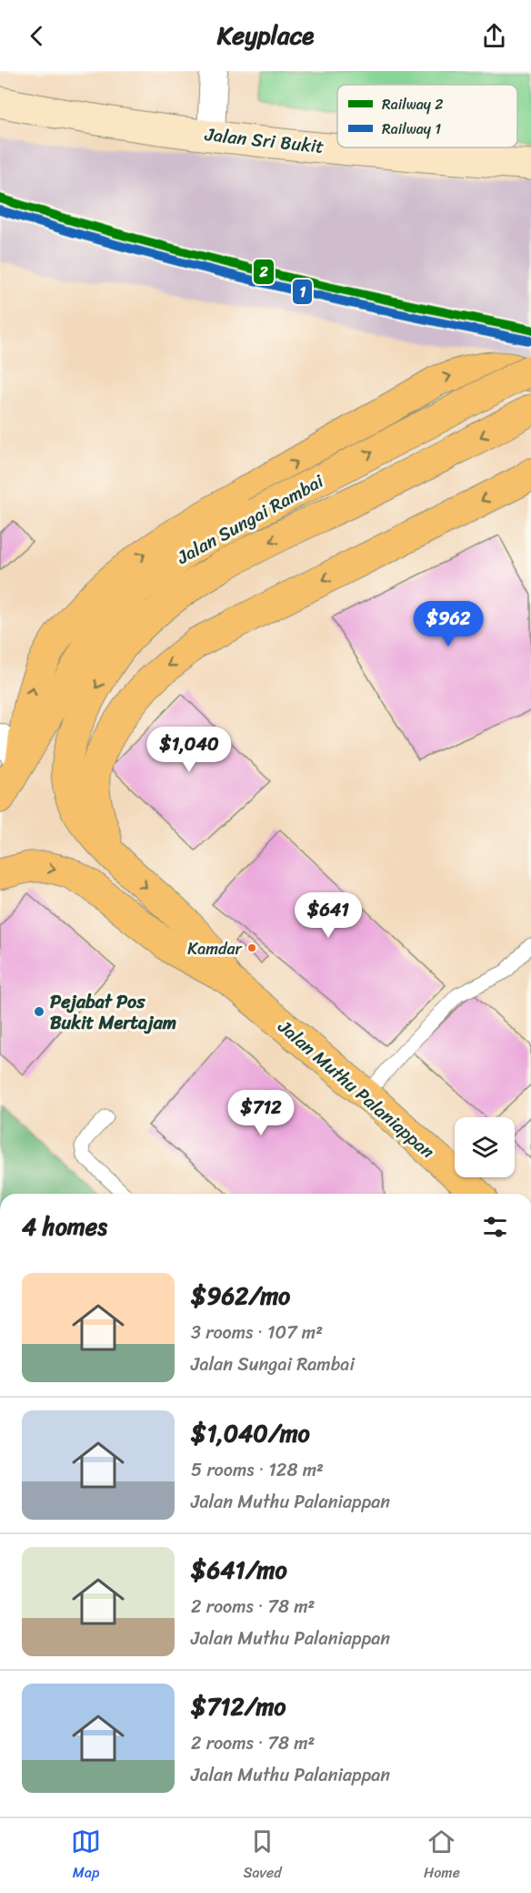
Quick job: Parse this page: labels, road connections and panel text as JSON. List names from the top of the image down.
{
  "streets": {
    "main road": ["Jalan Sungai Rambai", "Jalan Muthu Palaniappan"],
    "street": ["Jalan Sri Bukit"]
  },
  "crossings": [
    ["Jalan Sungai Rambai", "Jalan Muthu Palaniappan"]
  ],
  "one_way": ["Jalan Muthu Palaniappan"],
  "places": ["Kamdar", "Pejabat Pos Bukit Mertajam"],
  "lines": ["rail line 2", "rail line 1"],
  "legend": ["Railway 2", "Railway 1"],
  "page": {
    "header": "Keyplace",
    "price": [
      "$962",
      "$1,040",
      "$641",
      "$712"
    ],
    "heading": "4 homes",
    "list": [
      {
        "name": "$962/mo",
        "note": "3 rooms · 107 m² · Jalan Sungai Rambai"
      },
      {
        "name": "$1,040/mo",
        "note": "5 rooms · 128 m² · Jalan Muthu Palaniappan"
      },
      {
        "name": "$641/mo",
        "note": "2 rooms · 78 m² · Jalan Muthu Palaniappan"
      },
      {
        "name": "$712/mo",
        "note": "2 rooms · 78 m² · Jalan Muthu Palaniappan"
      }
    ],
    "tabs": ["Map", "Saved", "Home"]
  }
}
